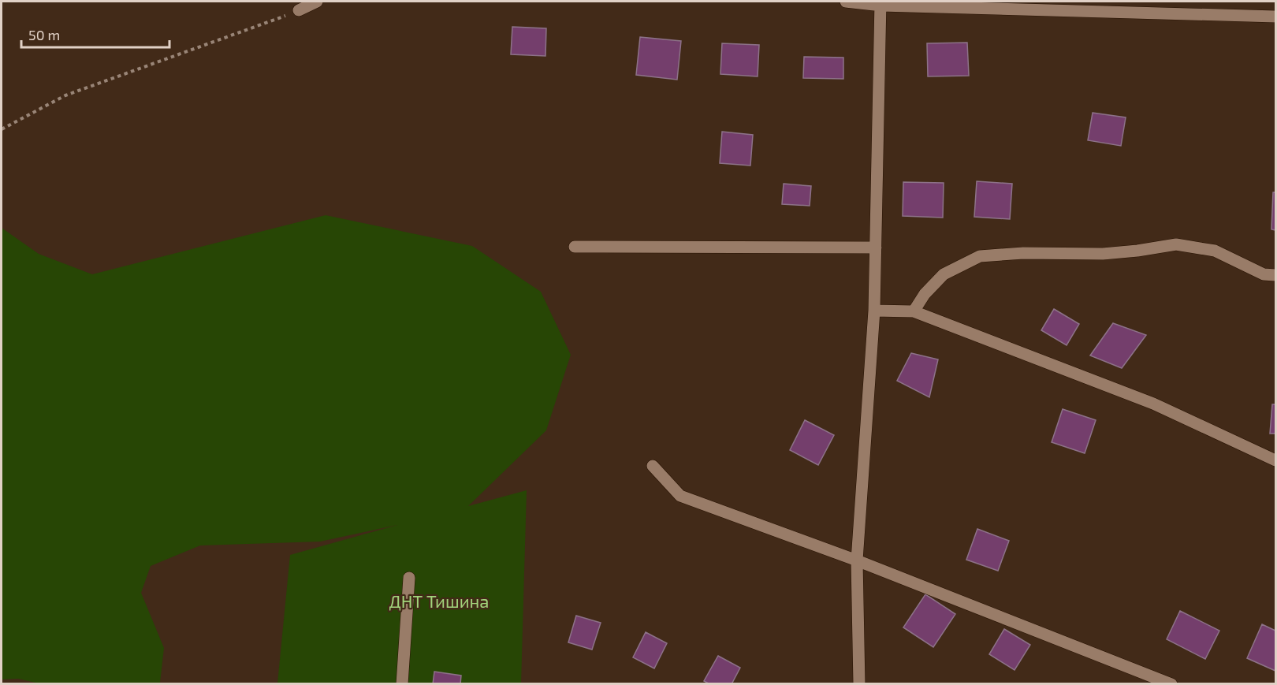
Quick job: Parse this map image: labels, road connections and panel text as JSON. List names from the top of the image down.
{
  "parks": ["ДНТ Тишина"],
  "scale_bar": "50 m"
}
